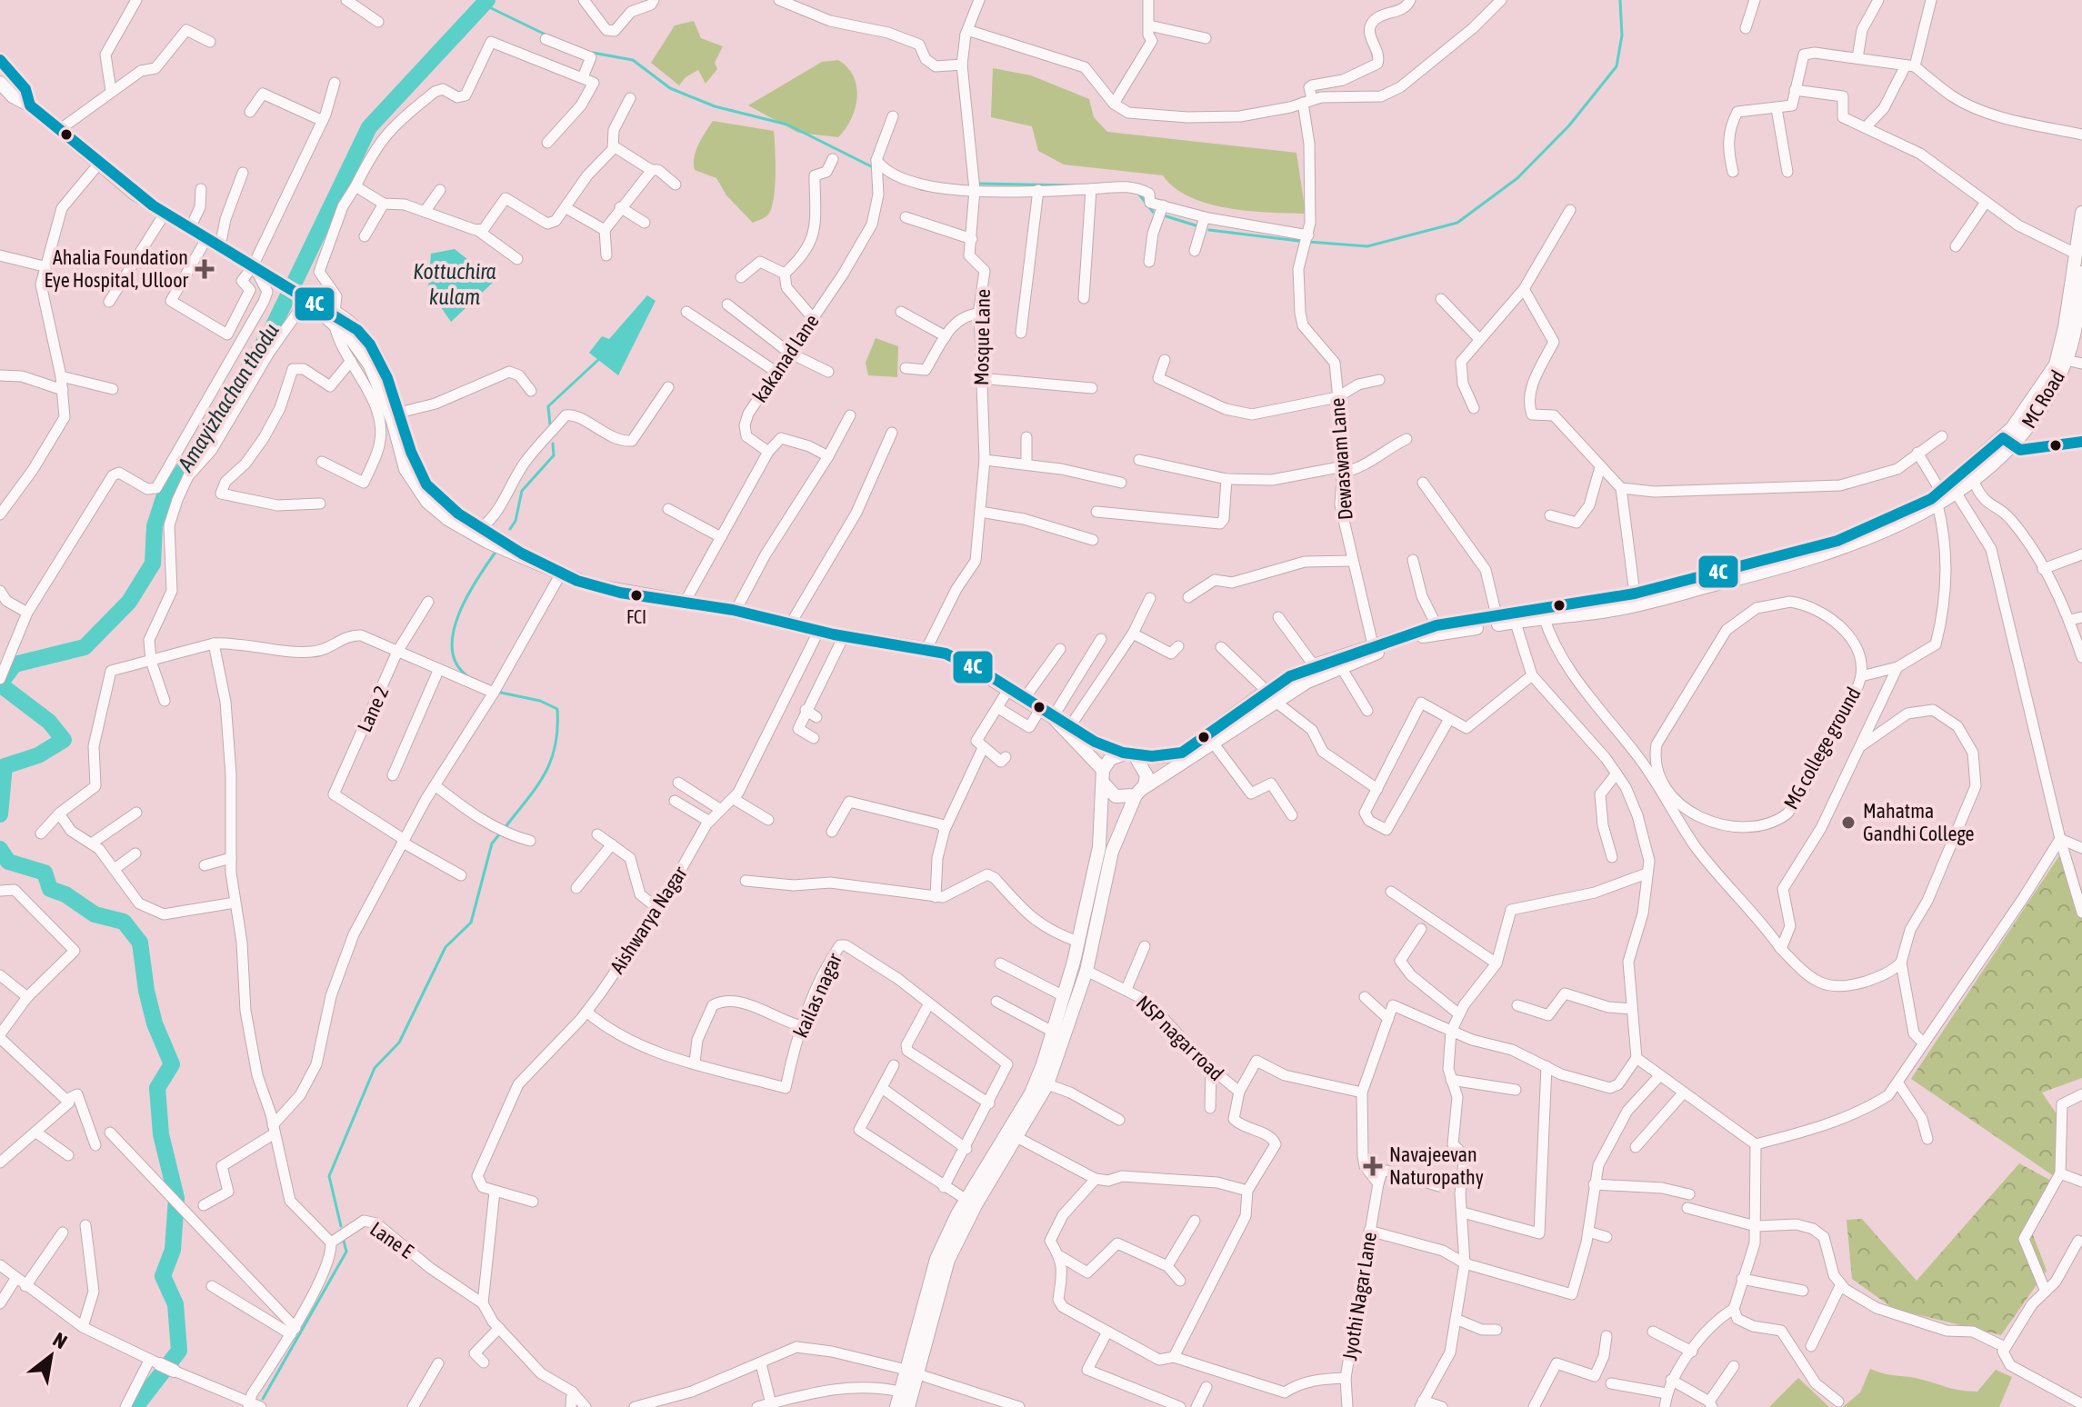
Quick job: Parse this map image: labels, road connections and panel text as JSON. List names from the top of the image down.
{
  "streets": {
    "main road": ["MC Road"],
    "street": [
      "Mosque Lane",
      "kakanad lane",
      "Dewaswam Lane",
      "Lane 2",
      "MG college ground",
      "Aishwarya Nagar",
      "kailas nagar",
      "NSP nagar road",
      "Lane E",
      "Jyothi Nagar Lane"
    ]
  },
  "crossings": [
    ["MC Road", "Dewaswam Lane"],
    ["Aishwarya Nagar", "kailas nagar"]
  ],
  "water": ["Kottuchira kulam", "Amayizhachan thodu"],
  "places": {
    "health": ["Ahalia Foundation Eye Hospital, Ulloor", "Navajeevan Naturopathy"],
    "other": ["FCI", "Mahatma Gandhi College"]
  },
  "lines": ["transit line 4C"],
  "north": "top right"
}
